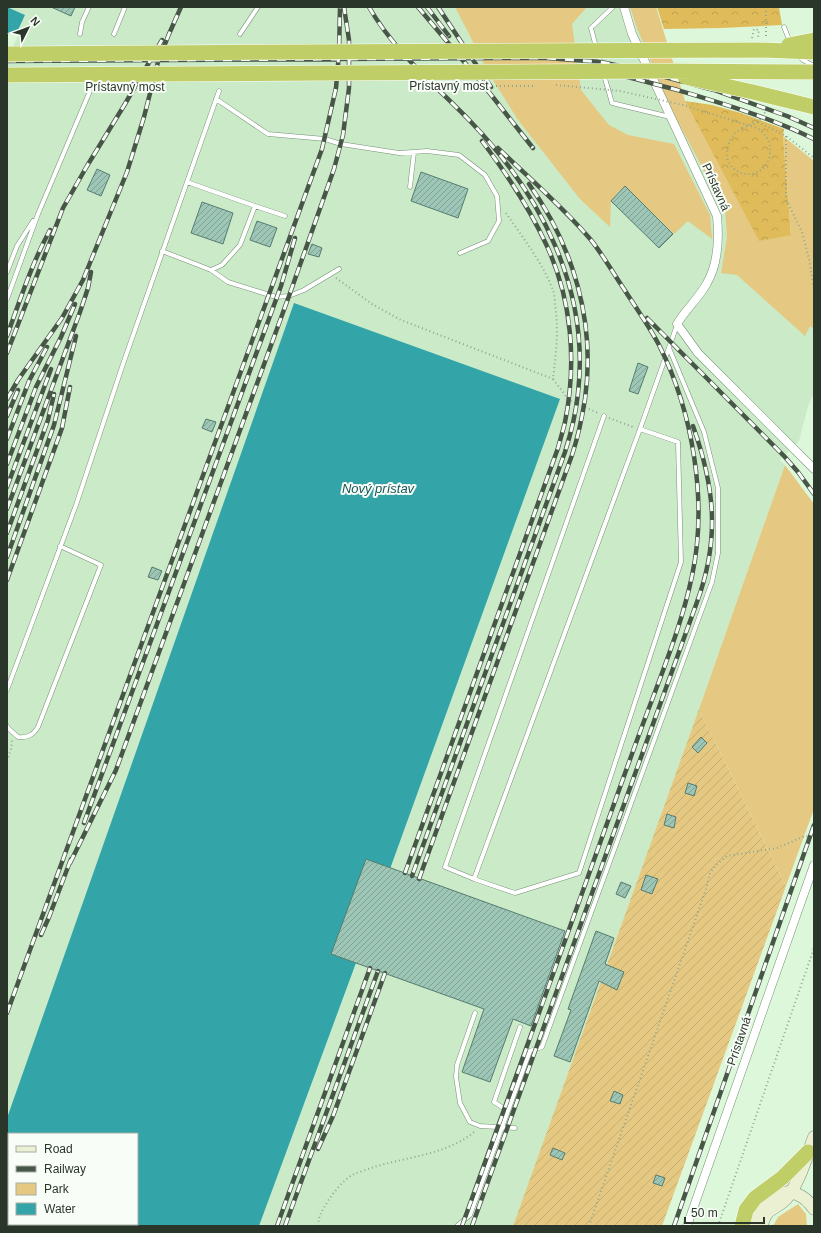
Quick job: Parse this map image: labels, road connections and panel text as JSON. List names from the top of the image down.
{
  "streets": {
    "highway": ["Prístavný most"],
    "street": ["Prístavná"]
  },
  "water": ["Nový prístav"],
  "legend": [
    "Road",
    "Railway",
    "Park",
    "Water"
  ],
  "scale_bar": "50 m",
  "north": "top right"
}
